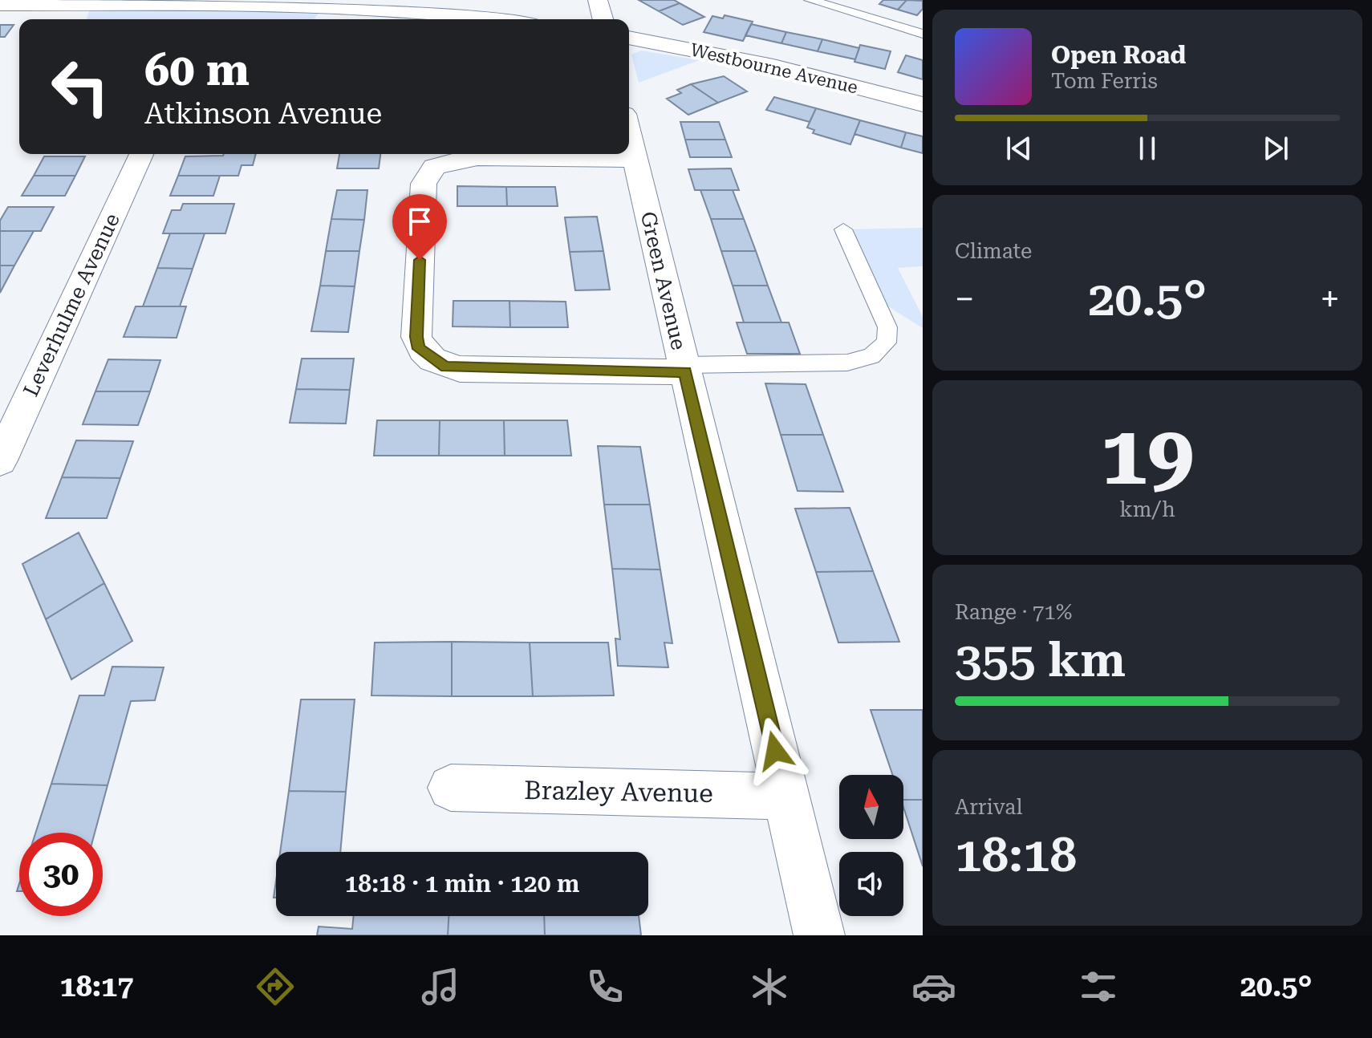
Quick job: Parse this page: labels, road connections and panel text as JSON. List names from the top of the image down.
{
  "streets": {
    "street": [
      "Westbourne Avenue",
      "Green Avenue",
      "Leverhulme Avenue",
      "Brazley Avenue"
    ]
  },
  "crossings": [
    ["Green Avenue", "Brazley Avenue"]
  ],
  "north": "top",
  "page": {
    "turn": ["60 m", "Atkinson Avenue"],
    "song": ["Open Road", "Tom Ferris"],
    "tile": [
      "Climate",
      ["19", "km/h"],
      ["Range · 71%", "355 km"],
      ["Arrival", "18:18"]
    ],
    "heat": ["−", "20.5°", "+"],
    "limit": "30",
    "trip": "18:18 · 1 min · 120 m",
    "tabs": ["18:17", "20.5°"]
  }
}
